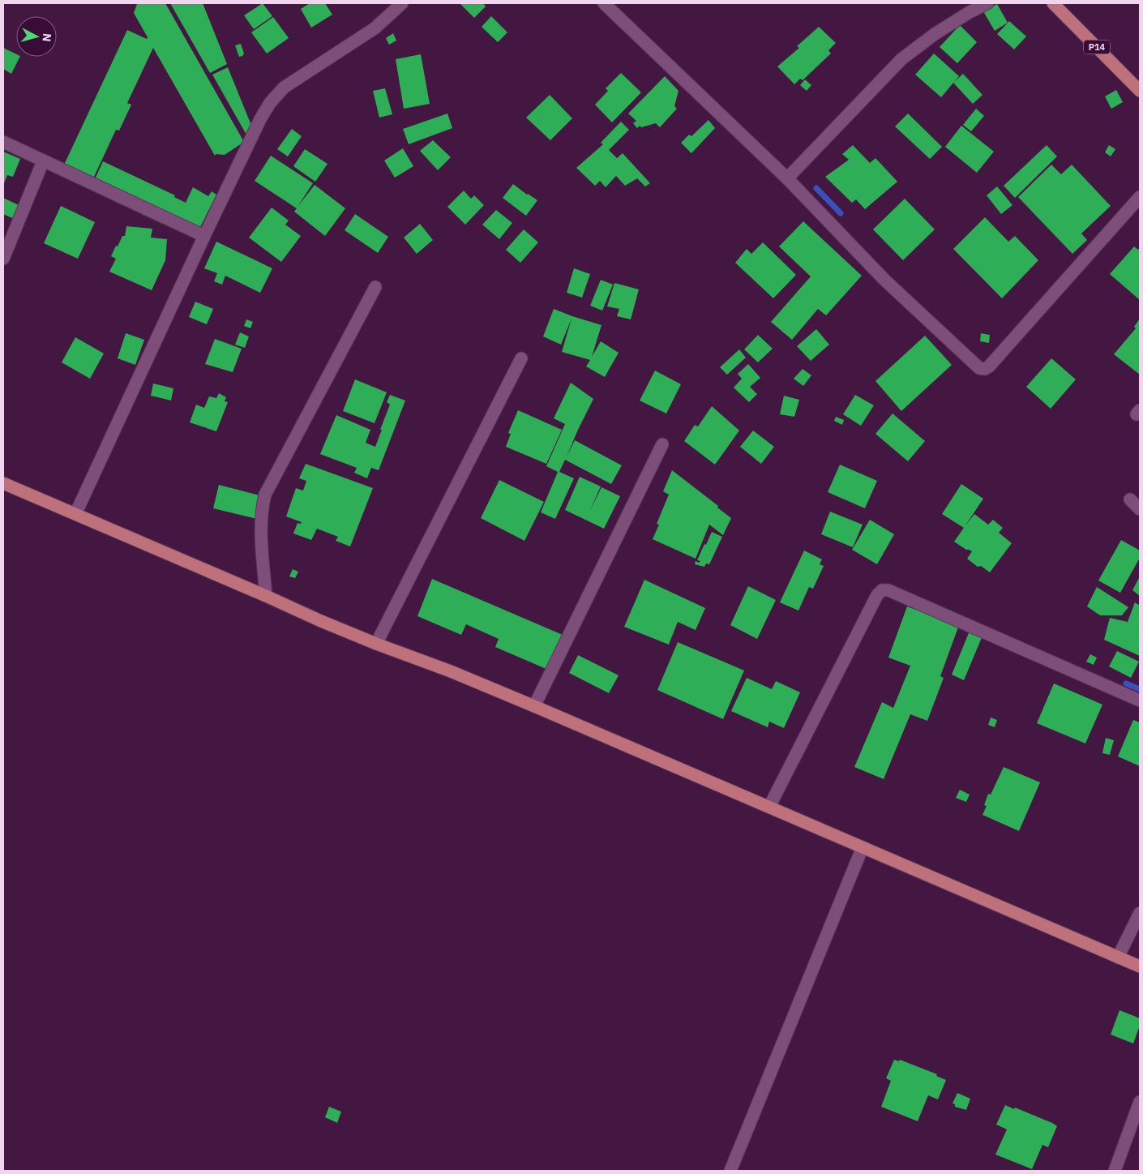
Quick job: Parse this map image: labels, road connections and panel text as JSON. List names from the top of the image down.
{
  "streets": {
    "main road": ["P14"]
  },
  "north": "right"
}
